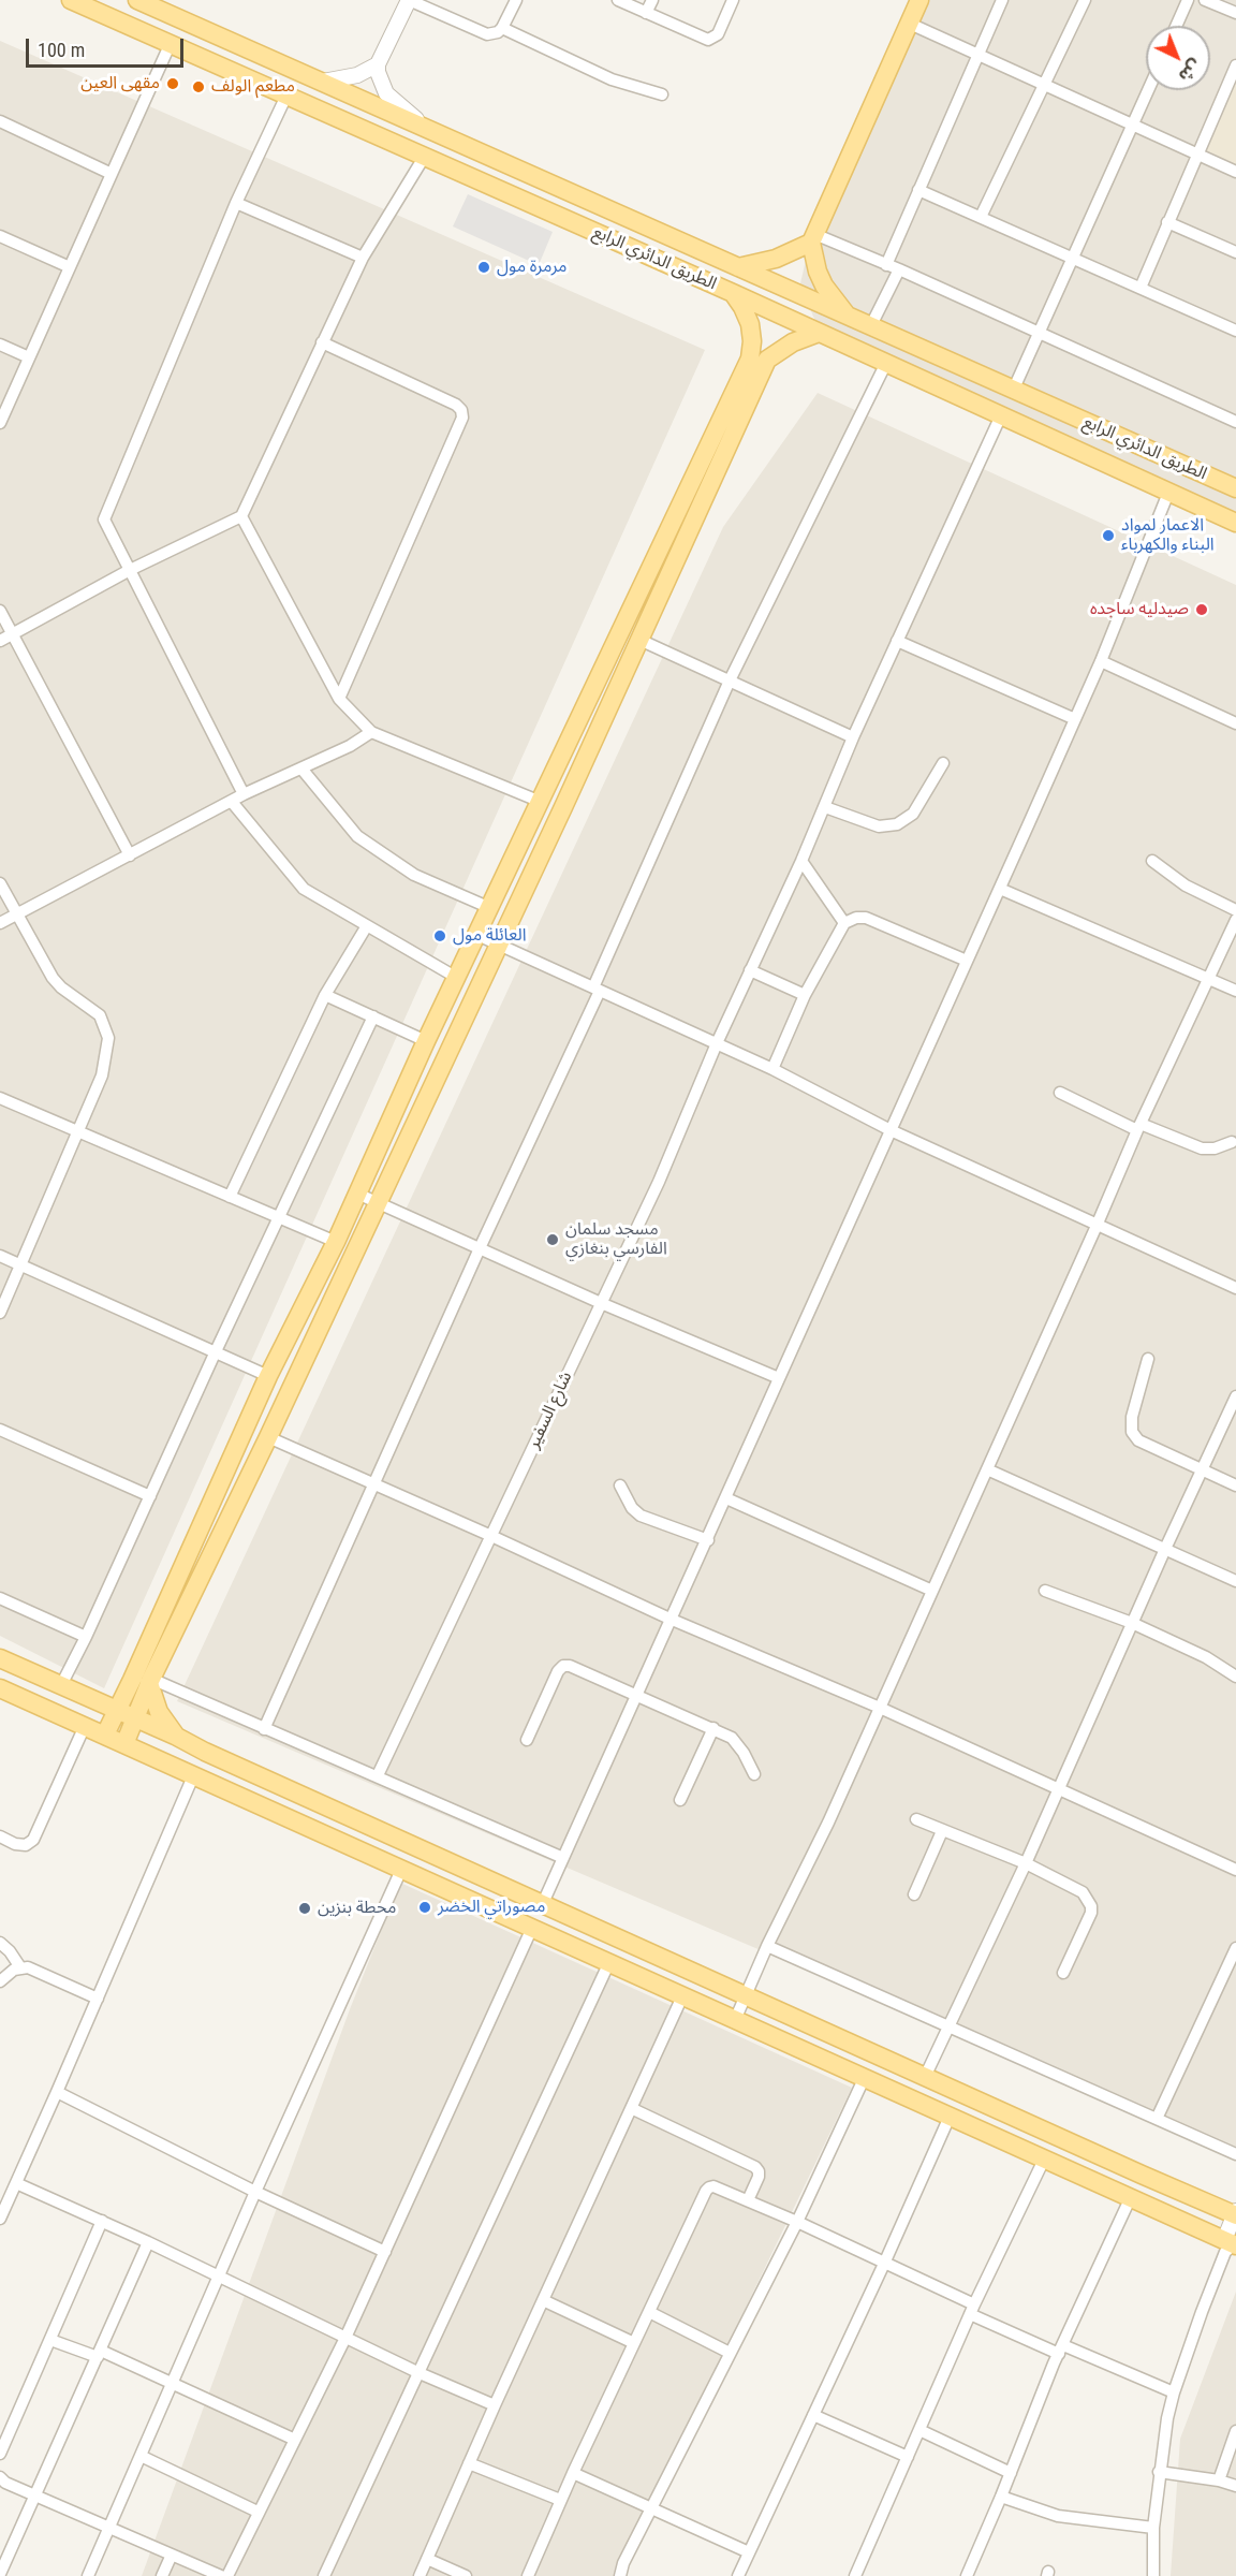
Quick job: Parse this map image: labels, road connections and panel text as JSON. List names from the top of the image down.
{
  "streets": {
    "main road": ["الطريق الدائري الرابع"],
    "street": ["شارع السفير"]
  },
  "crossings": [
    ["الطريق الدائري الرابع", "شارع السفير"]
  ],
  "places": [
    "مقهى العين",
    "مطعم الولف",
    "مرمرة مول",
    "الاعمار لمواد البناء والكهرباء",
    "صيدليه ساجده",
    "العائلة مول",
    "مسجد سلمان الفارسي بنغازي",
    "مصوراتي الخضر",
    "محطة بنزين"
  ],
  "scale_bar": "100 m",
  "north": "bottom right"
}
